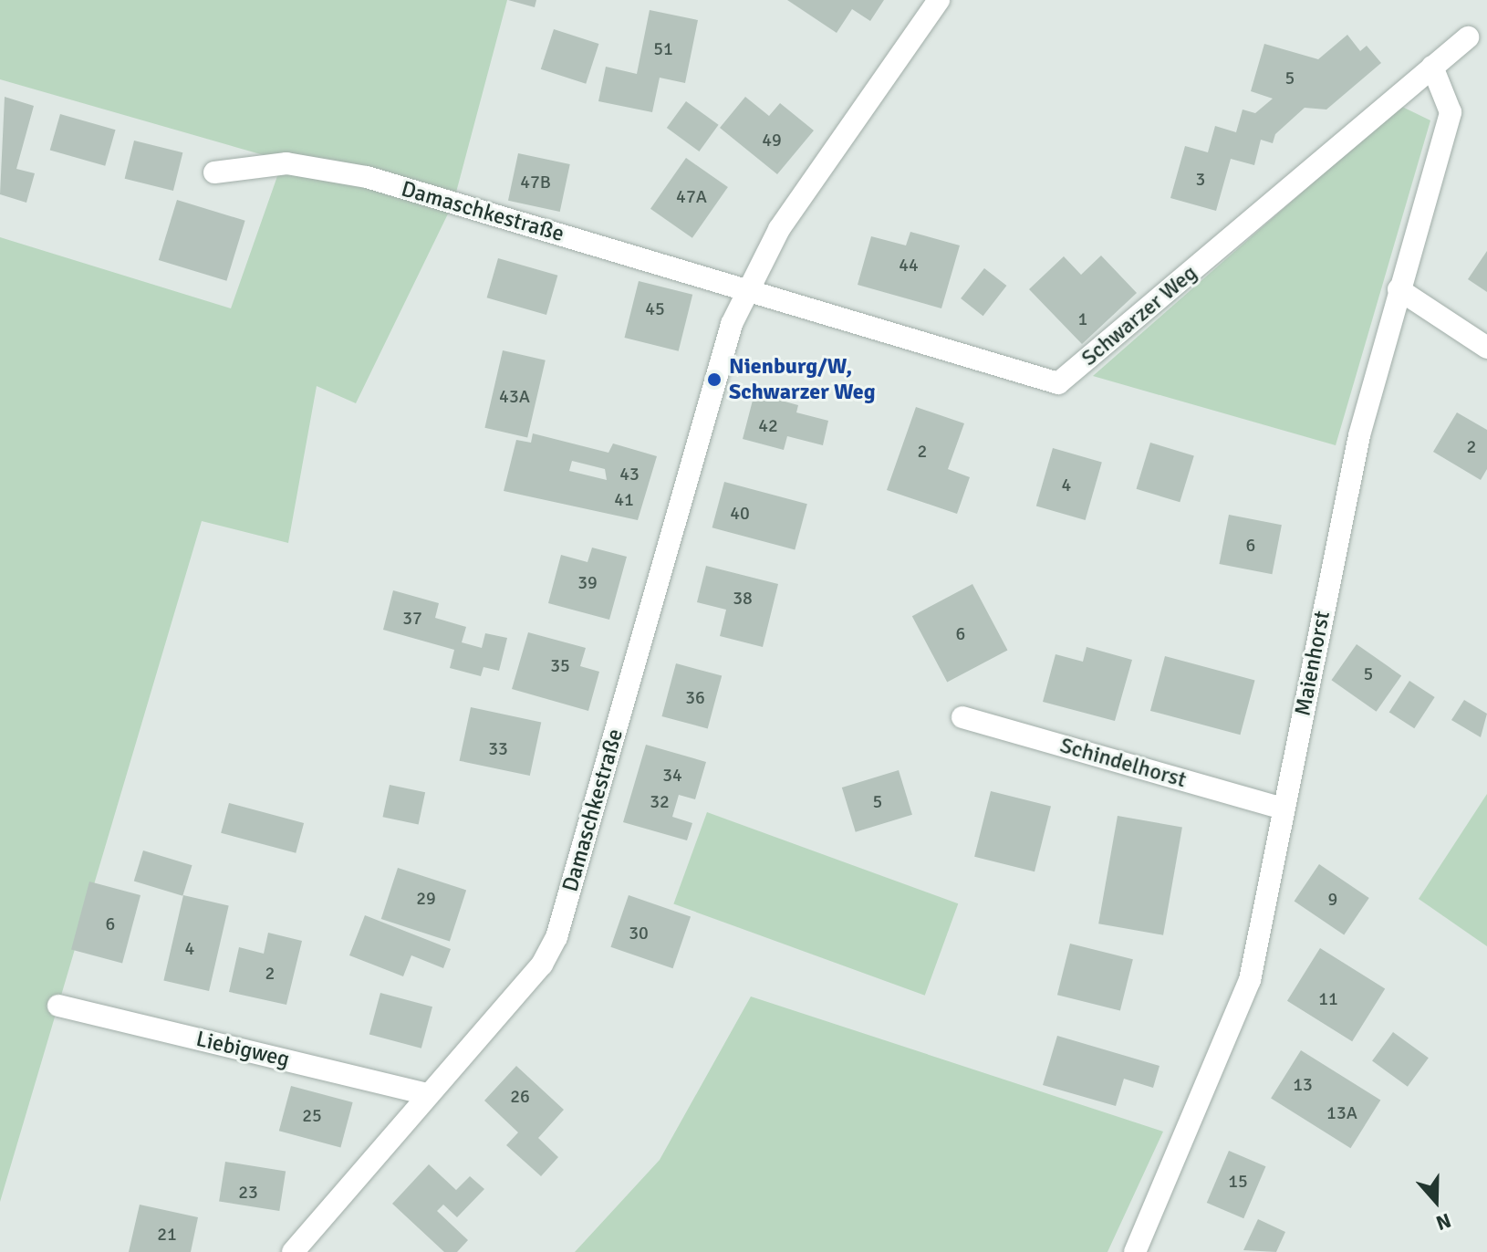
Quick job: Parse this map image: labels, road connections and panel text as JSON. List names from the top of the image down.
{
  "streets": {
    "street": [
      "Damaschkestraße",
      "Schwarzer Weg",
      "Maienhorst",
      "Schindelhorst",
      "Liebigweg"
    ]
  },
  "crossings": [
    ["Damaschkestraße", "Schwarzer Weg"],
    ["Damaschkestraße", "Liebigweg"],
    ["Schwarzer Weg", "Maienhorst"],
    ["Maienhorst", "Schindelhorst"]
  ],
  "places": ["Nienburg/W, Schwarzer Weg"],
  "house_numbers": [
    "51",
    "5",
    "49",
    "3",
    "47B",
    "47A",
    "44",
    "45",
    "1",
    "43A",
    "42",
    "2",
    "2",
    "43",
    "4",
    "41",
    "40",
    "6",
    "39",
    "38",
    "37",
    "6",
    "35",
    "5",
    "36",
    "33",
    "34",
    "32",
    "5",
    "29",
    "9",
    "6",
    "30",
    "4",
    "2",
    "11",
    "13",
    "26",
    "13A",
    "25",
    "15",
    "23",
    "21"
  ],
  "north": "bottom"
}
